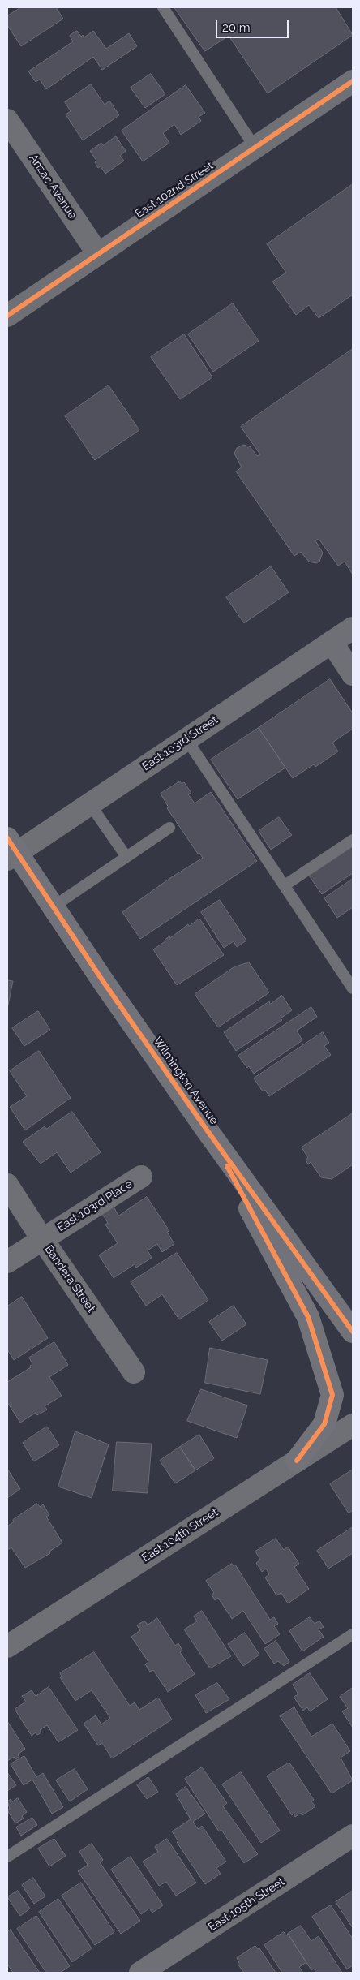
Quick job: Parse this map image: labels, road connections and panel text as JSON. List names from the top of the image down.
{
  "streets": {
    "main road": ["Wilmington Avenue"],
    "street": [
      "Anzac Avenue",
      "East 102nd Street",
      "East 103rd Street",
      "East 103rd Place",
      "Bandera Street",
      "East 104th Street",
      "East 105th Street"
    ]
  },
  "crossings": [
    ["Anzac Avenue", "East 102nd Street"],
    ["East 103rd Street", "Wilmington Avenue"],
    ["East 103rd Place", "Bandera Street"]
  ],
  "scale_bar": "20 m"
}
